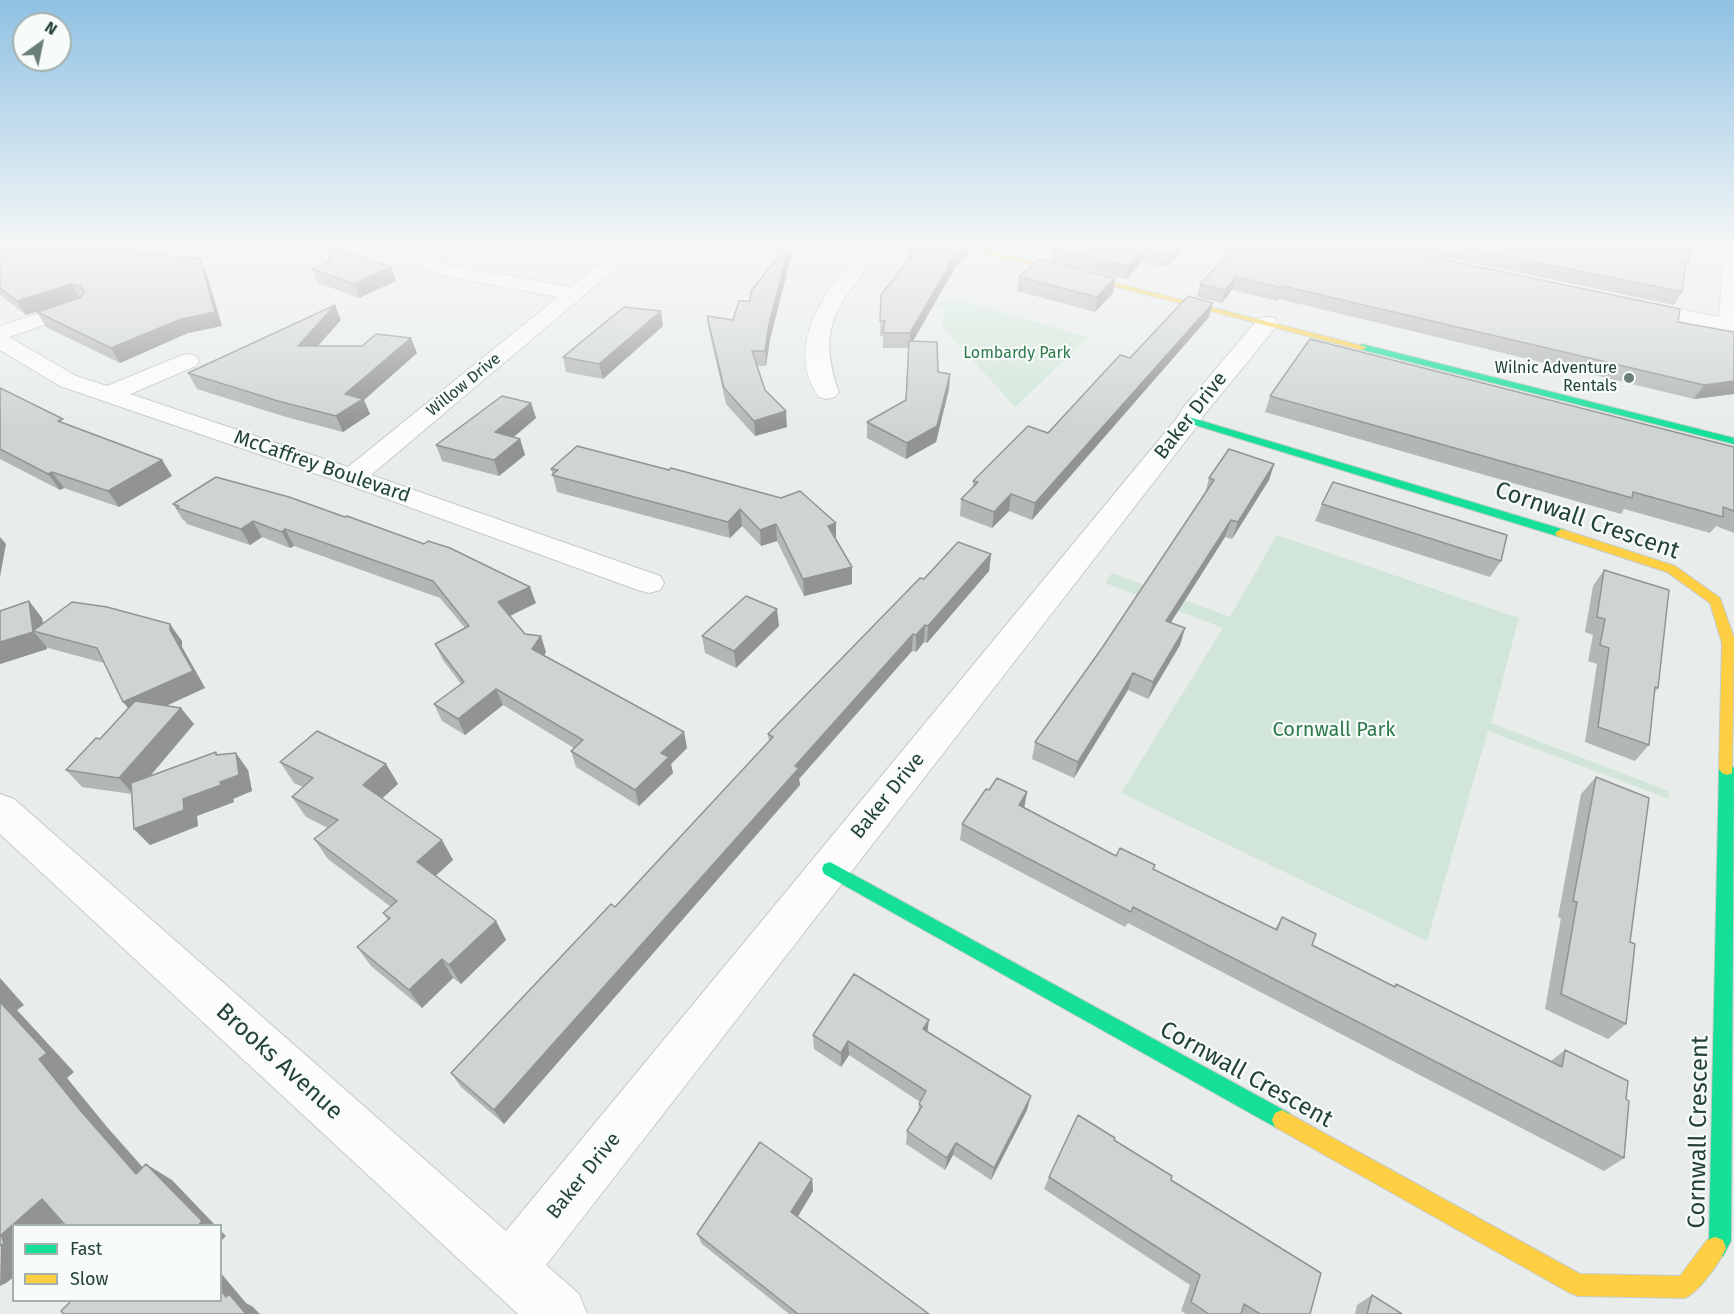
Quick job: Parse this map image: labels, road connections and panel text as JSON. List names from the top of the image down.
{
  "streets": {
    "street": [
      "Willow Drive",
      "Baker Drive",
      "McCaffrey Boulevard",
      "Cornwall Crescent",
      "Brooks Avenue"
    ]
  },
  "crossings": [
    ["Willow Drive", "McCaffrey Boulevard"],
    ["Baker Drive", "Cornwall Crescent"],
    ["Baker Drive", "Brooks Avenue"]
  ],
  "parks": ["Lombardy Park", "Cornwall Park"],
  "places": ["Wilnic Adventure Rentals"],
  "legend": ["Fast", "Slow"],
  "north": "top right"
}
